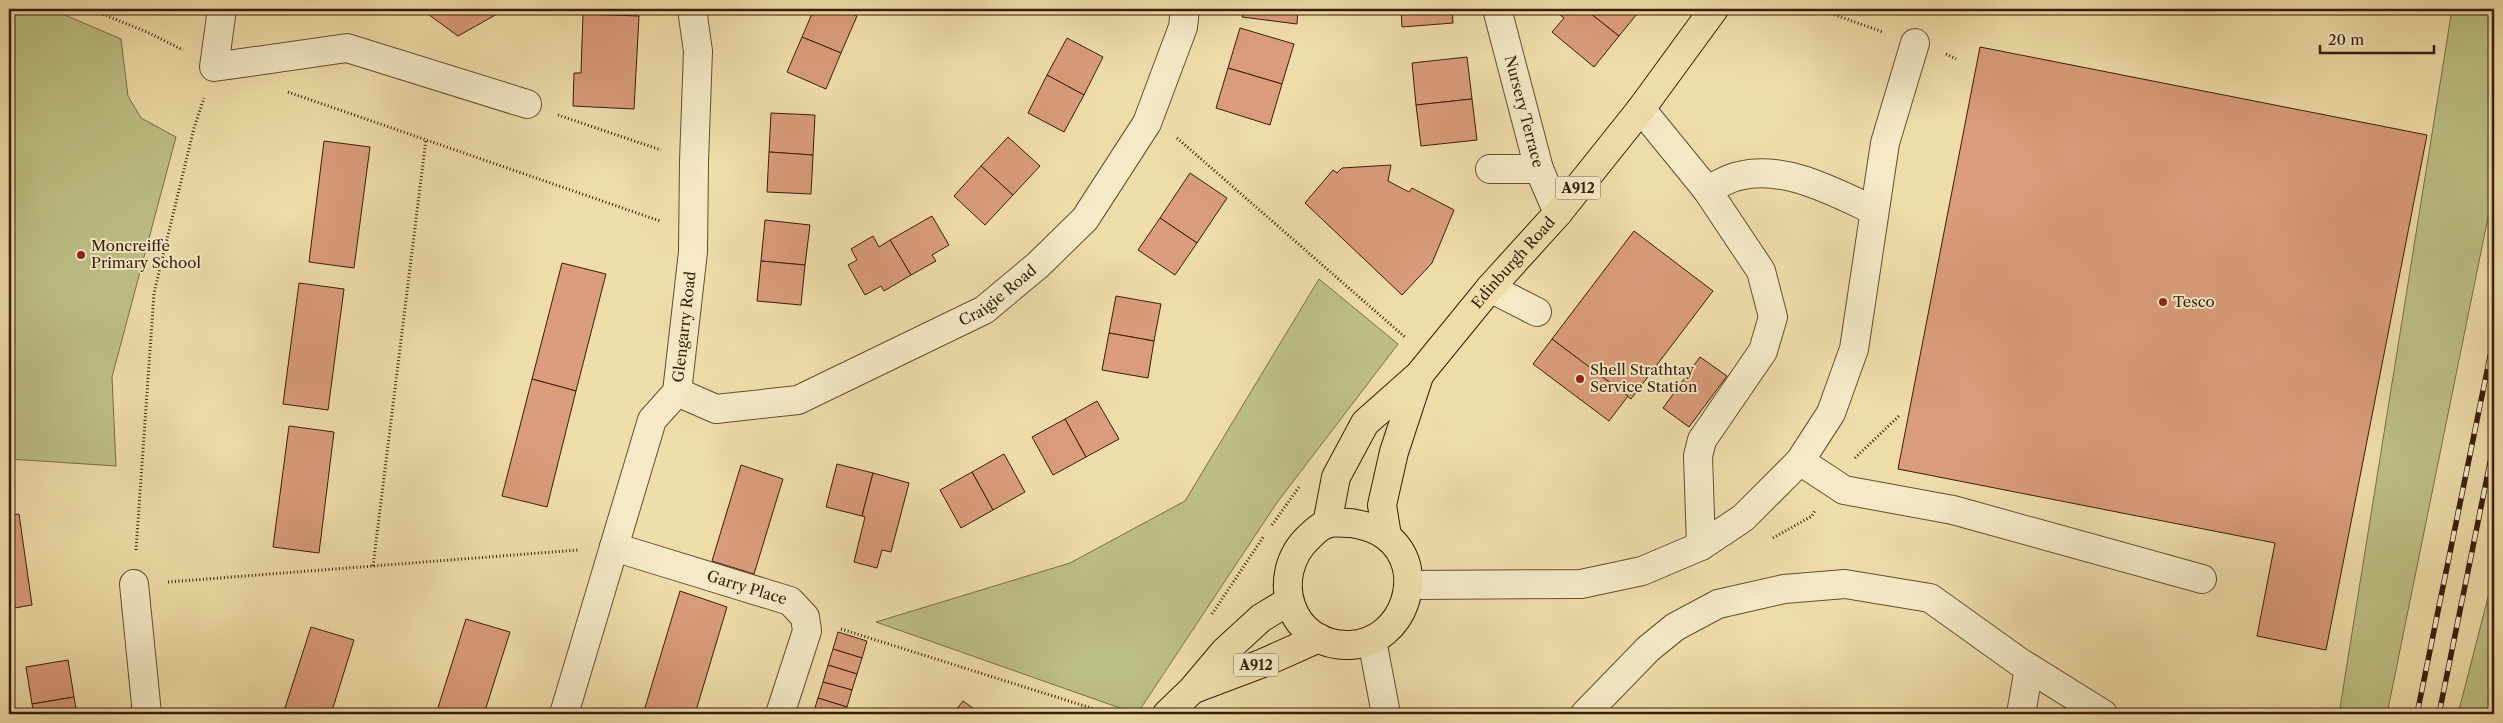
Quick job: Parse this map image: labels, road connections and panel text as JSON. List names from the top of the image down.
{
  "streets": {
    "main road": ["A912", "Edinburgh Road"],
    "street": [
      "Nursery Terrace",
      "Craigie Road",
      "Glengarry Road",
      "Garry Place"
    ]
  },
  "crossings": [
    ["Nursery Terrace", "Edinburgh Road"],
    ["A912", "Edinburgh Road"],
    ["Craigie Road", "Glengarry Road"],
    ["Glengarry Road", "Garry Place"]
  ],
  "places": ["Moncreiffe Primary School", "Tesco", "Shell Strathtay Service Station"],
  "scale_bar": "20 m"
}
